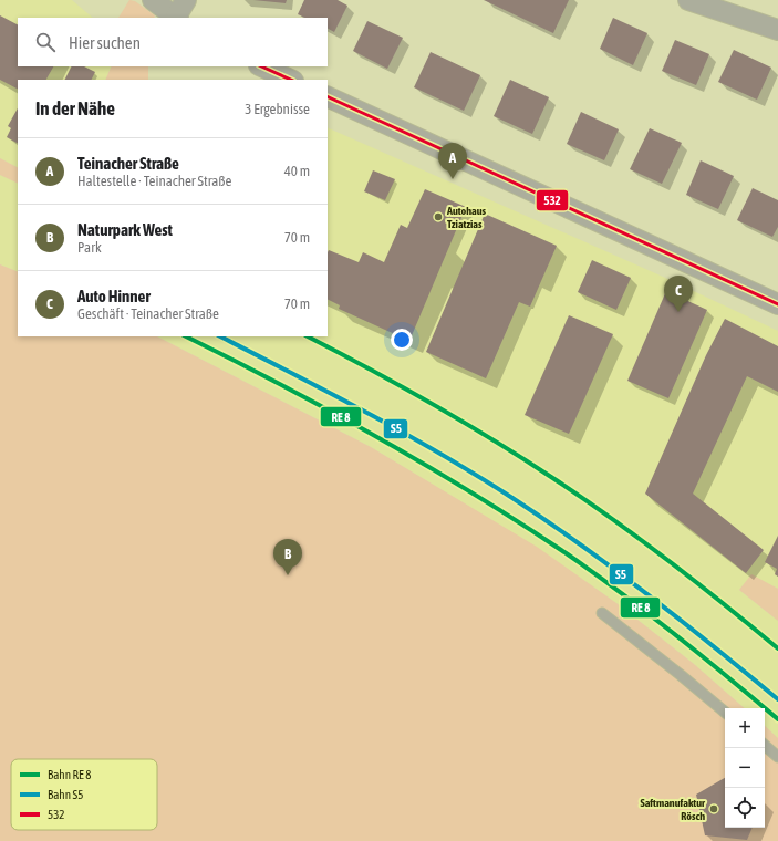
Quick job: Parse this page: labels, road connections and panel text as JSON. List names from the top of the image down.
{
  "places": ["Autohaus Tziatzias", "Saftmanufaktur Rösch"],
  "lines": ["transit line 532", "rail line S5"],
  "legend": ["Bahn RE 8", "Bahn S5", "532"],
  "page": {
    "search": "Hier suchen",
    "heading": ["In der Nähe", "3 Ergebnisse"],
    "list": [
      {
        "mark": "A",
        "name": "Teinacher Straße",
        "note": "Haltestelle · Teinacher Straße",
        "value": "40 m"
      },
      {
        "mark": "B",
        "name": "Naturpark West",
        "note": "Park",
        "value": "70 m"
      },
      {
        "mark": "C",
        "name": "Auto Hinner",
        "note": "Geschäft · Teinacher Straße",
        "value": "70 m"
      }
    ],
    "pins": ["A", "C", "B"],
    "map_buttons": ["+", "−"]
  }
}
